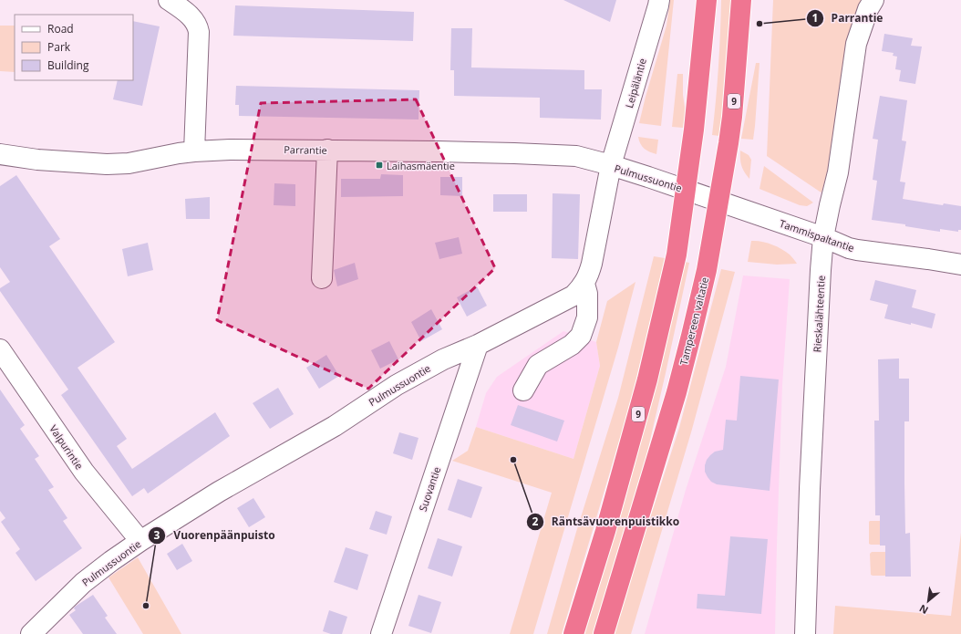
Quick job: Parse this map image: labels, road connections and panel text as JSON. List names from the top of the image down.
{
  "streets": {
    "highway": ["9", "Tampereen valtatie"],
    "street": [
      "Leipäläntie",
      "Parrantie",
      "Pulmussuontie",
      "Tammispaltantie",
      "Rieskalähteentie",
      "Valpurintie",
      "Suovantie"
    ]
  },
  "crossings": [
    ["Leipäläntie", "Parrantie"],
    ["Leipäläntie", "Pulmussuontie"],
    ["9", "Pulmussuontie"],
    ["Parrantie", "Pulmussuontie"],
    ["Pulmussuontie", "Tammispaltantie"],
    ["Pulmussuontie", "Tampereen valtatie"],
    ["Pulmussuontie", "Valpurintie"],
    ["Pulmussuontie", "Suovantie"],
    ["Tammispaltantie", "Rieskalähteentie"],
    ["Tammispaltantie", "Tampereen valtatie"]
  ],
  "places": {
    "other": ["Parrantie", "Räntsävuorenpuistikko", "Vuorenpäänpuisto"],
    "transit": ["Laihasmäentie"]
  },
  "legend": ["Road", "Park", "Building"],
  "north": "bottom left"
}
